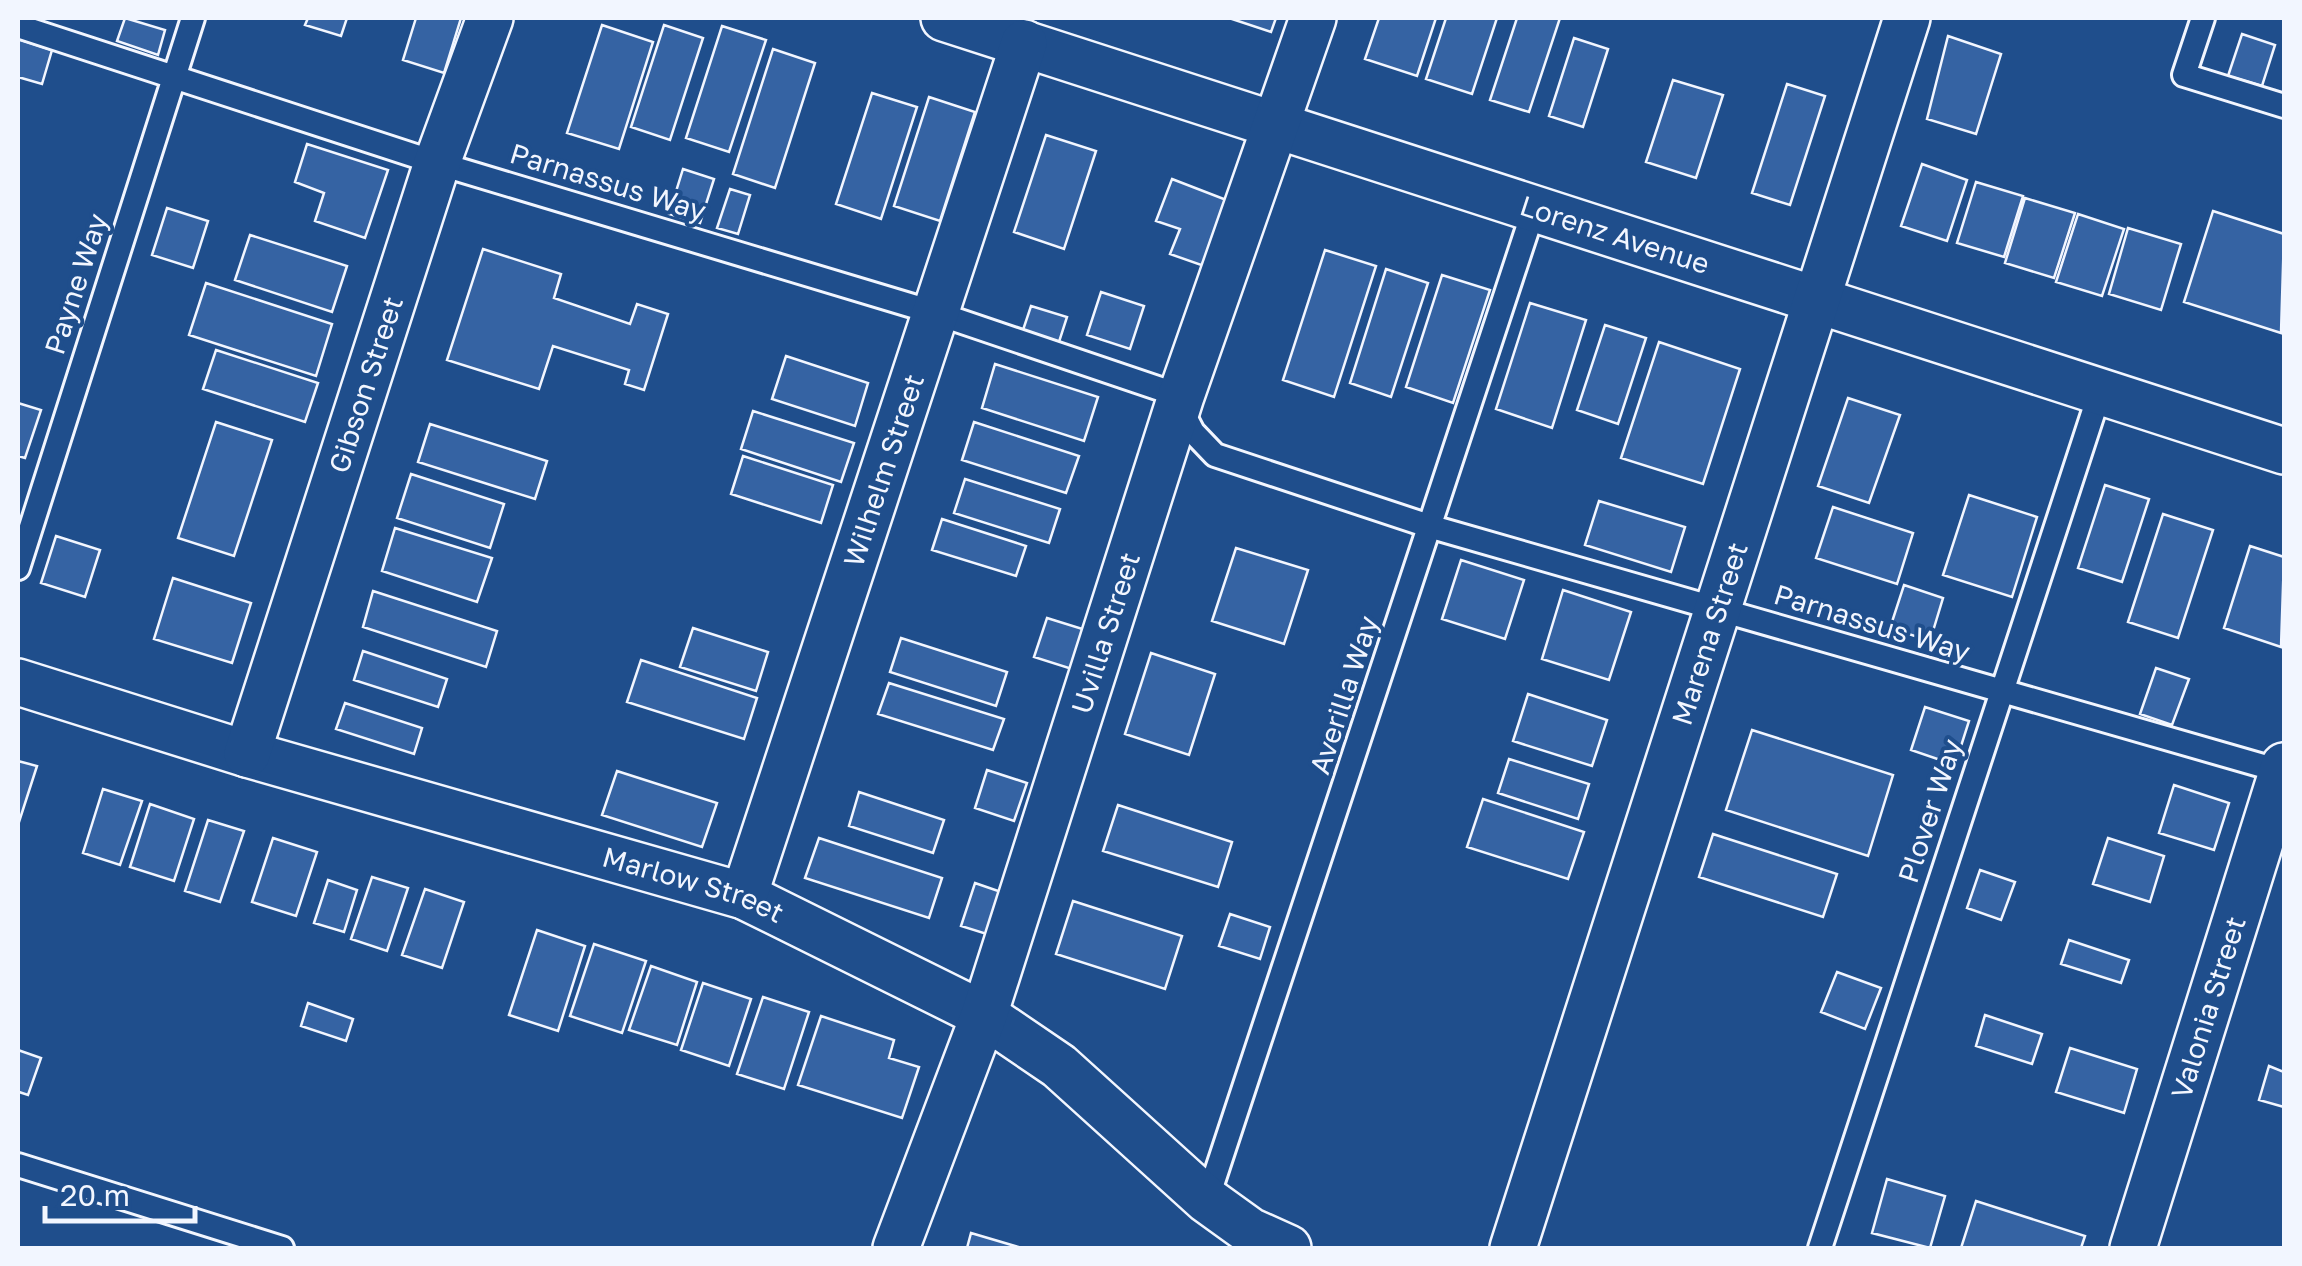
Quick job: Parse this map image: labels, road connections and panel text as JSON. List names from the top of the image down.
{
  "streets": {
    "street": [
      "Lorenz Avenue",
      "Gibson Street",
      "Wilhelm Street",
      "Uvilla Street",
      "Marena Street",
      "Marlow Street",
      "Valonia Street"
    ],
    "lane": [
      "Parnassus Way",
      "Payne Way",
      "Averilla Way",
      "Plover Way"
    ]
  },
  "crossings": [
    ["Parnassus Way", "Payne Way"],
    ["Parnassus Way", "Gibson Street"],
    ["Parnassus Way", "Wilhelm Street"],
    ["Parnassus Way", "Uvilla Street"],
    ["Parnassus Way", "Marena Street"],
    ["Parnassus Way", "Averilla Way"],
    ["Parnassus Way", "Plover Way"],
    ["Parnassus Way", "Valonia Street"],
    ["Lorenz Avenue", "Wilhelm Street"],
    ["Lorenz Avenue", "Uvilla Street"],
    ["Lorenz Avenue", "Marena Street"],
    ["Lorenz Avenue", "Averilla Way"],
    ["Lorenz Avenue", "Plover Way"],
    ["Gibson Street", "Marlow Street"],
    ["Wilhelm Street", "Marlow Street"],
    ["Uvilla Street", "Marlow Street"],
    ["Averilla Way", "Marlow Street"]
  ],
  "scale_bar": "20 m"
}
